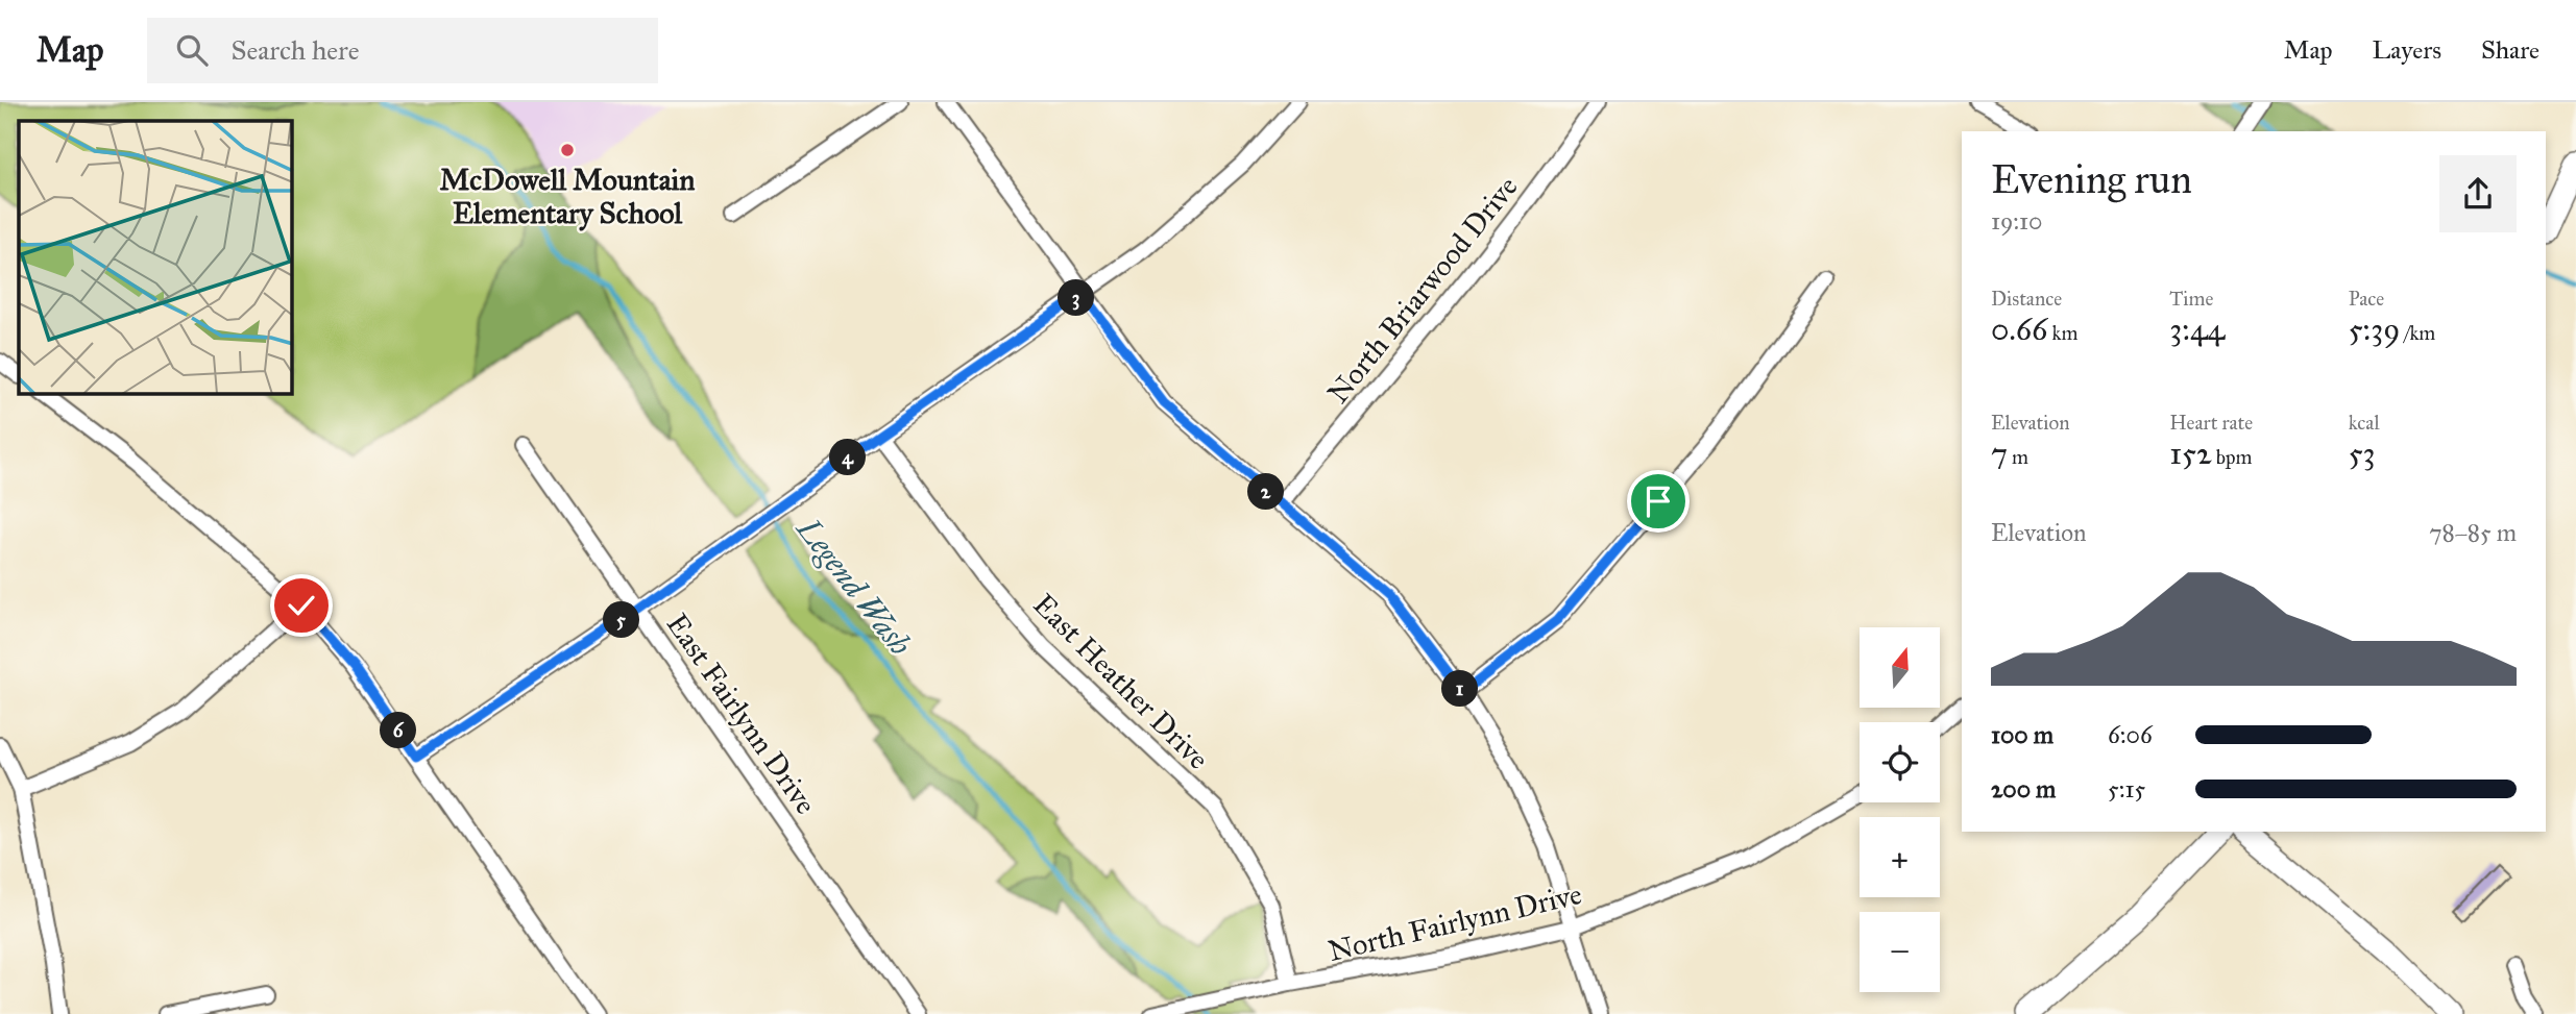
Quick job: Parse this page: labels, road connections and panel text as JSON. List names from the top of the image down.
{
  "streets": {
    "street": [
      "North Briarwood Drive",
      "East Heather Drive",
      "East Fairlynn Drive",
      "North Fairlynn Drive"
    ]
  },
  "crossings": [
    ["East Heather Drive", "North Fairlynn Drive"]
  ],
  "water": ["Legend Wash"],
  "places": ["McDowell Mountain Elementary School"],
  "north": "top",
  "page": {
    "header": "Map",
    "search": "Search here",
    "nav": ["Map", "Layers", "Share"],
    "heading": ["Evening run", "19:10"],
    "stats": [
      ["Distance", "0.66 km"],
      ["Time", "3:44"],
      ["Pace", "5:39 /km"],
      ["Elevation", "7 m"],
      ["Heart rate", "152 bpm"],
      ["kcal", "53"]
    ],
    "pins": [
      "3",
      "4",
      "2",
      "5",
      "1",
      "6"
    ],
    "chart": ["Elevation", "78–85 m"],
    "map_buttons": ["+", "−"],
    "list": [
      {
        "name": "100 m",
        "note": "6:06"
      },
      {
        "name": "200 m",
        "note": "5:15"
      }
    ]
  }
}
